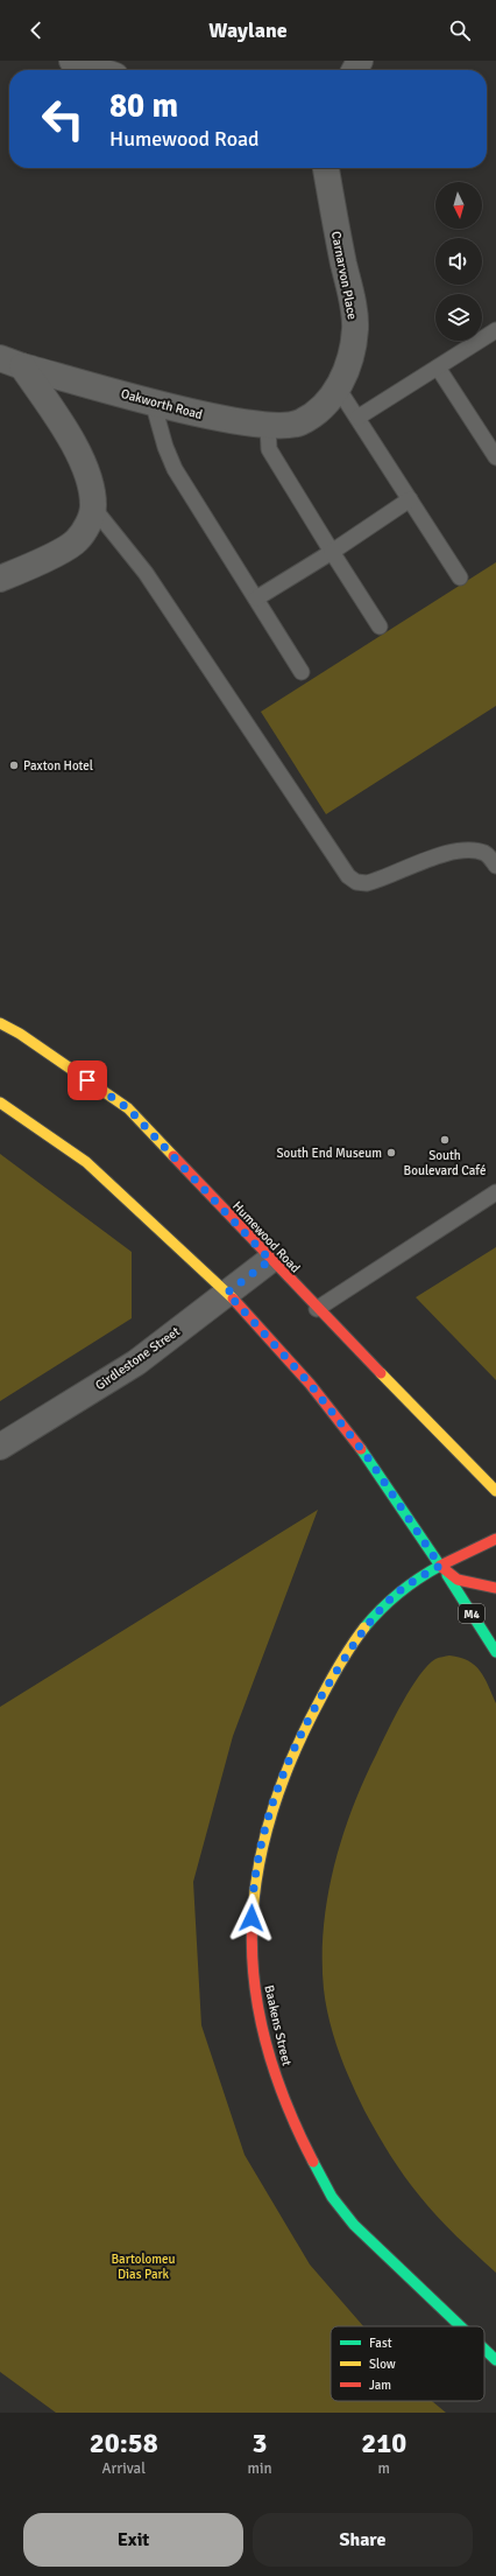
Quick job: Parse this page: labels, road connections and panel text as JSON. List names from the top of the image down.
{
  "streets": {
    "main road": ["Humewood Road", "M4", "Baakens Street"],
    "street": ["Carnarvon Place", "Oakworth Road", "Girdlestone Street"]
  },
  "crossings": [
    ["Carnarvon Place", "Oakworth Road"],
    ["Humewood Road", "Girdlestone Street"],
    ["Girdlestone Street", "M4"],
    ["M4", "Baakens Street"]
  ],
  "parks": ["Bartolomeu Dias Park"],
  "places": ["Paxton Hotel", "South Boulevard Café", "South End Museum"],
  "legend": ["Fast", "Slow", "Jam"],
  "north": "bottom",
  "page": {
    "header": "Waylane",
    "turn": ["80 m", "Humewood Road"],
    "eta": [
      "20:58",
      "Arrival",
      "3",
      "min",
      "210",
      "m"
    ],
    "buttons": ["Exit", "Share"]
  }
}
